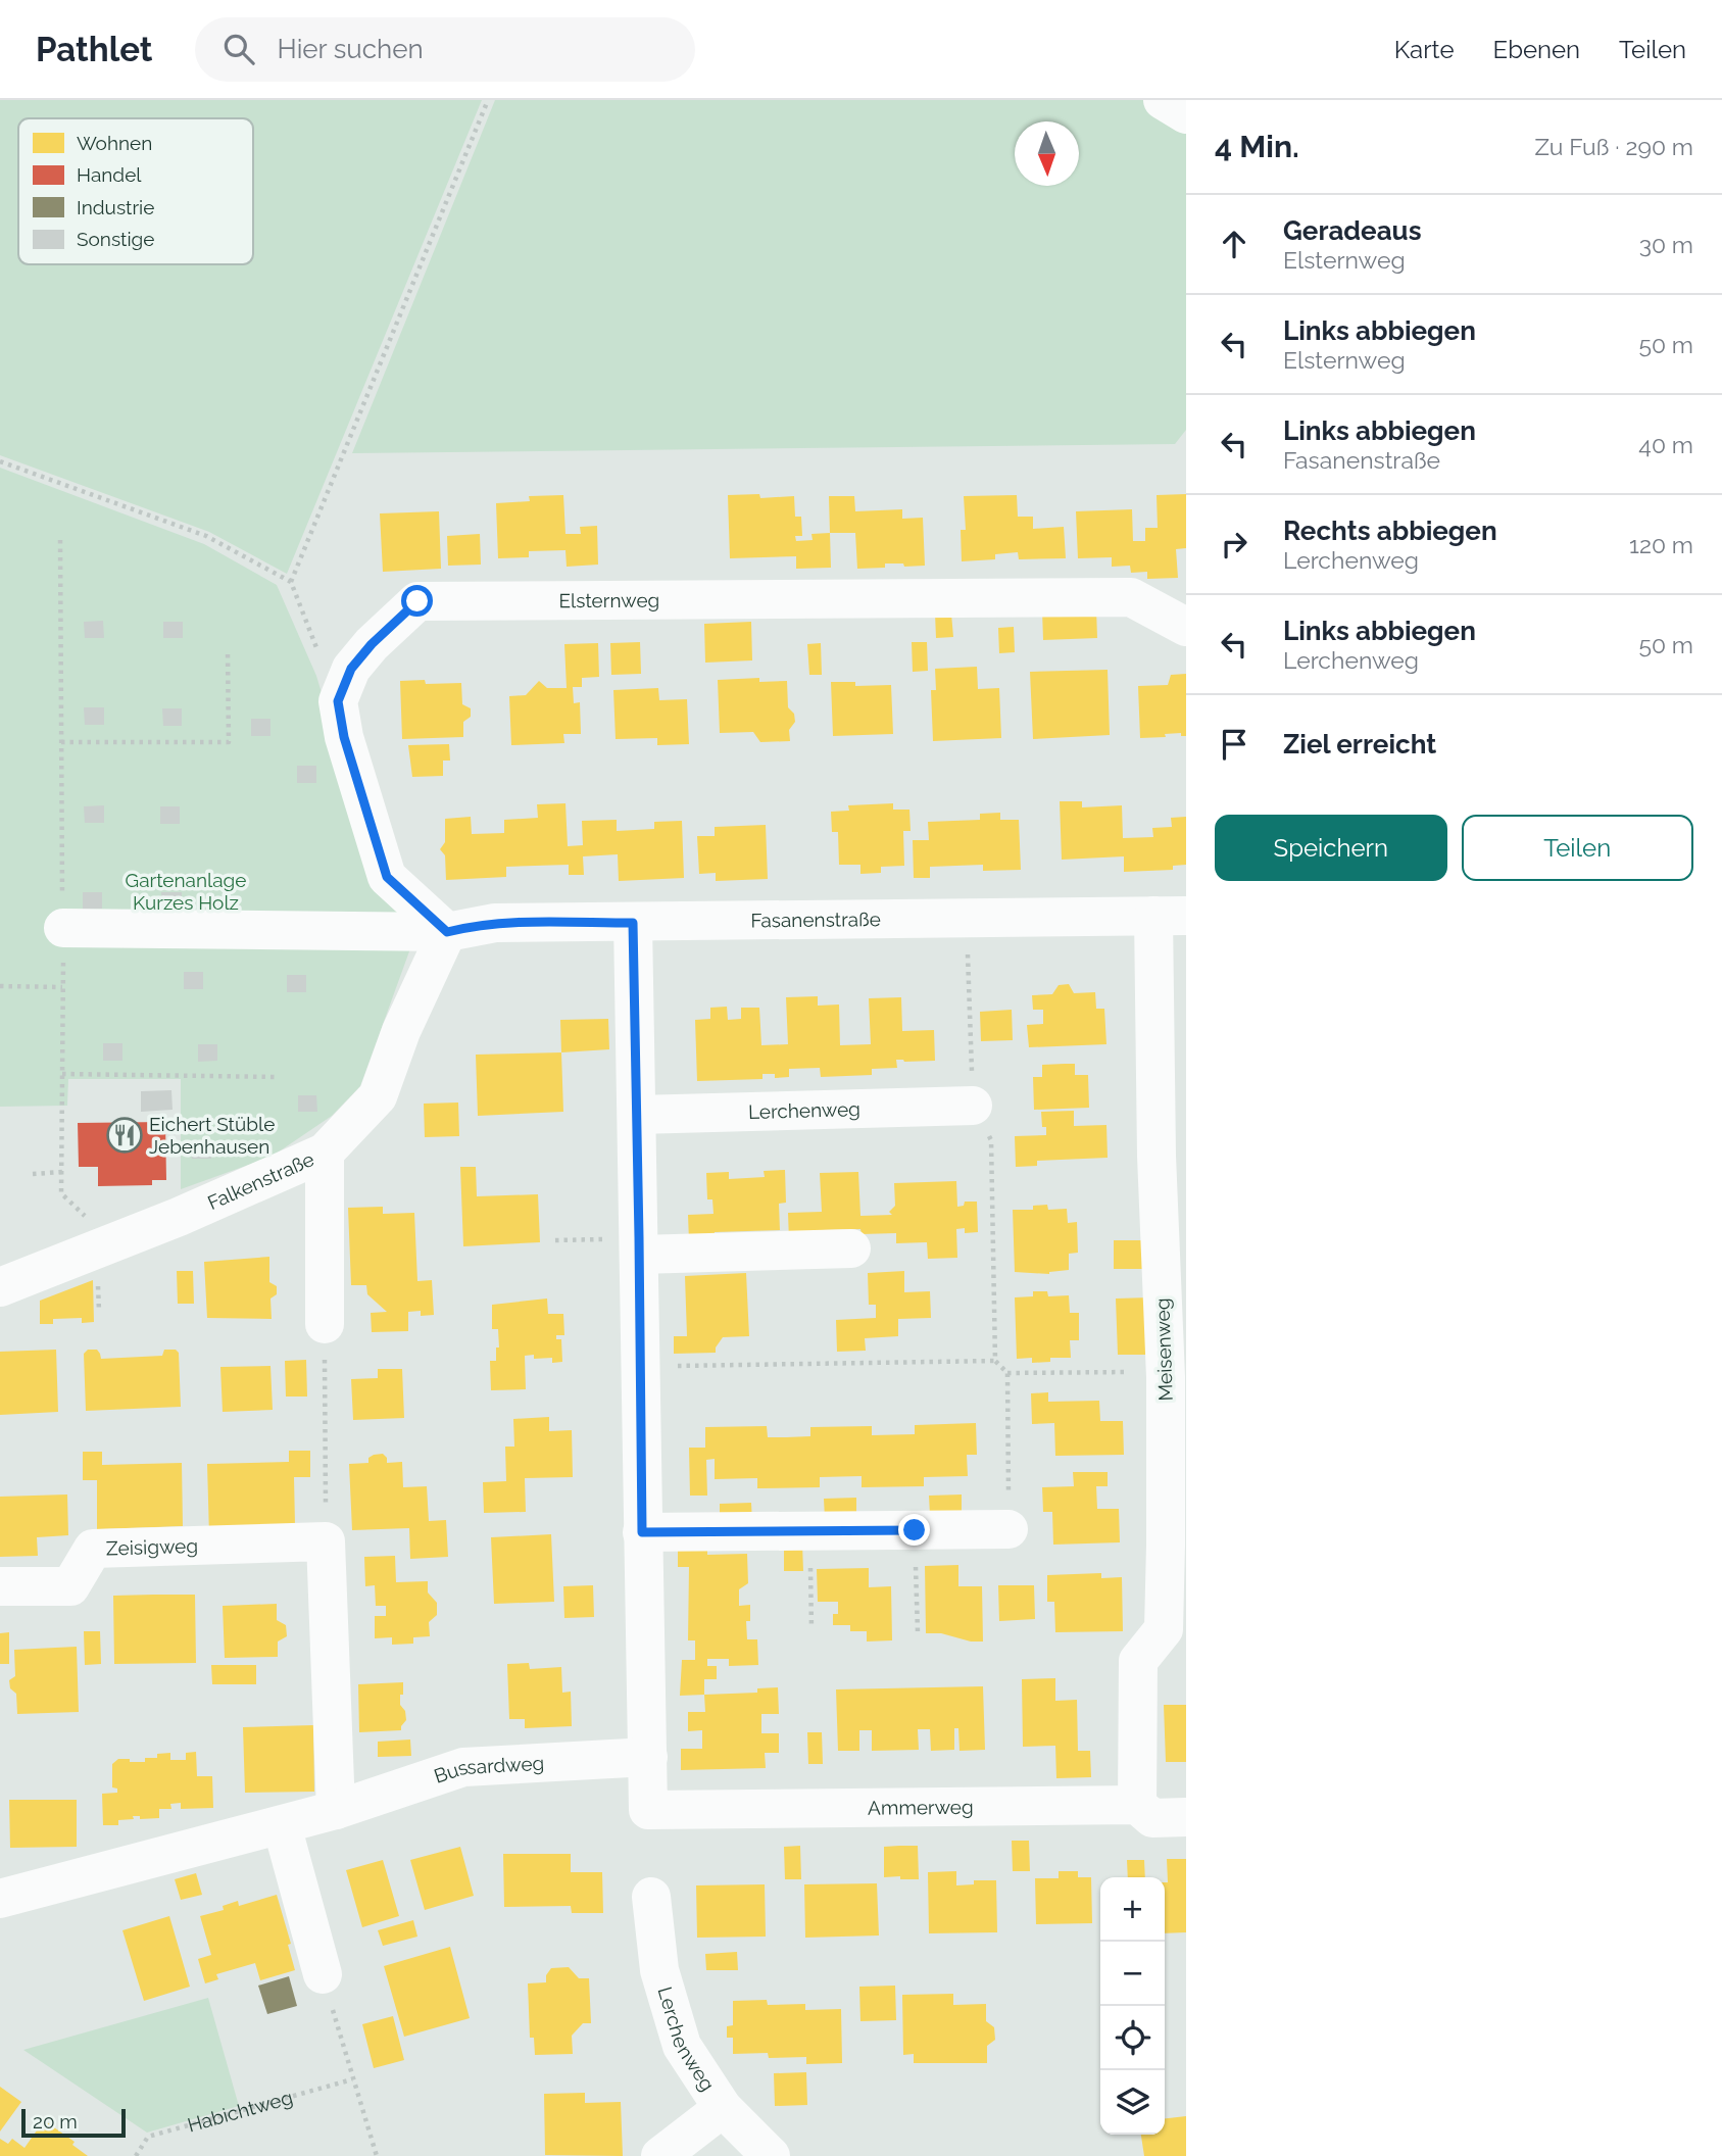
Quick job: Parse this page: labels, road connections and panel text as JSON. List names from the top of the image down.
{
  "streets": {
    "street": [
      "Elsternweg",
      "Fasanenstraße",
      "Lerchenweg",
      "Falkenstraße",
      "Meisenweg",
      "Zeisigweg",
      "Bussardweg",
      "Ammerweg"
    ],
    "path": ["Habichtweg"]
  },
  "crossings": [
    ["Fasanenstraße", "Falkenstraße"],
    ["Fasanenstraße", "Meisenweg"],
    ["Meisenweg", "Ammerweg"],
    ["Bussardweg", "Ammerweg"]
  ],
  "parks": ["Gartenanlage Kurzes Holz"],
  "places": {
    "restaurant": ["Eichert Stüble Jebenhausen"]
  },
  "legend": [
    "Wohnen",
    "Handel",
    "Industrie",
    "Sonstige"
  ],
  "scale_bar": "20 m",
  "north": "bottom",
  "page": {
    "header": "Pathlet",
    "search": "Hier suchen",
    "nav": ["Karte", "Ebenen", "Teilen"],
    "heading": ["4 Min.", "Zu Fuß · 290 m"],
    "list": [
      ["Geradeaus", "Elsternweg", "30 m"],
      ["Links abbiegen", "Elsternweg", "50 m"],
      ["Links abbiegen", "Fasanenstraße", "40 m"],
      ["Rechts abbiegen", "Lerchenweg", "120 m"],
      ["Links abbiegen", "Lerchenweg", "50 m"],
      "Ziel erreicht"
    ],
    "buttons": ["Speichern", "Teilen"],
    "map_buttons": ["+", "−"],
    "scale": "20 m"
  }
}
